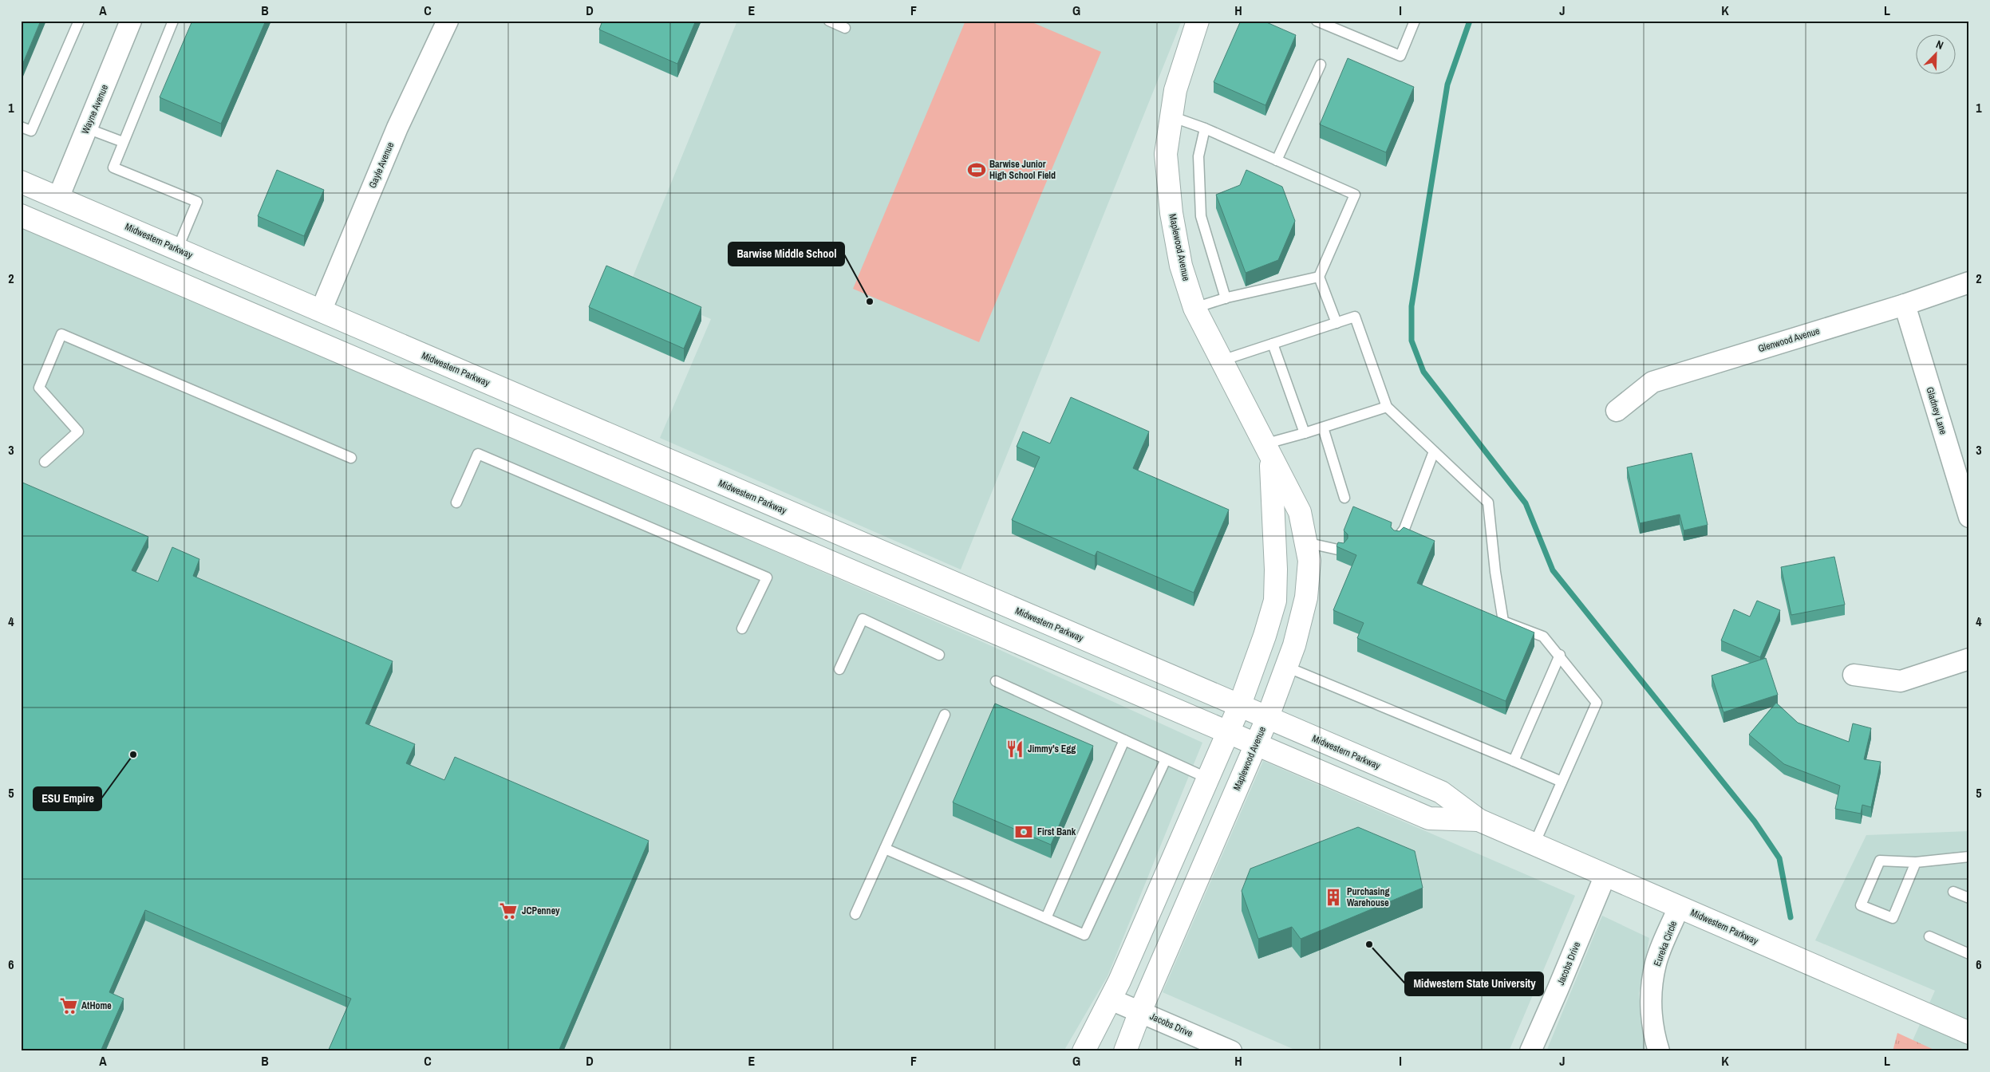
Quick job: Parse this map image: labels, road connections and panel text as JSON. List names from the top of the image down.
{
  "streets": {
    "main road": ["Midwestern Parkway", "Maplewood Avenue"],
    "street": [
      "Wayne Avenue",
      "Gayle Avenue",
      "Glenwood Avenue",
      "Gladney Lane",
      "Eureka Circle",
      "Jacobs Drive"
    ]
  },
  "crossings": [
    ["Wayne Avenue", "Midwestern Parkway"],
    ["Gayle Avenue", "Midwestern Parkway"],
    ["Midwestern Parkway", "Maplewood Avenue"],
    ["Midwestern Parkway", "Eureka Circle"],
    ["Midwestern Parkway", "Jacobs Drive"],
    ["Maplewood Avenue", "Jacobs Drive"],
    ["Glenwood Avenue", "Gladney Lane"]
  ],
  "places": {
    "sports": ["Barwise Junior High School Field"],
    "other": ["Barwise Middle School", "ESU Empire", "Midwestern State University"],
    "restaurant": ["Jimmy's Egg"],
    "bank": ["First Bank"],
    "building": ["Purchasing Warehouse"],
    "supermarket": ["JCPenney", "AtHome"]
  },
  "north": "top right",
  "grid": {
    "columns": [
      "A",
      "B",
      "C",
      "D",
      "E",
      "F",
      "G",
      "H",
      "I",
      "J",
      "K",
      "L"
    ],
    "rows": [
      "1",
      "2",
      "3",
      "4",
      "5",
      "6"
    ]
  }
}
